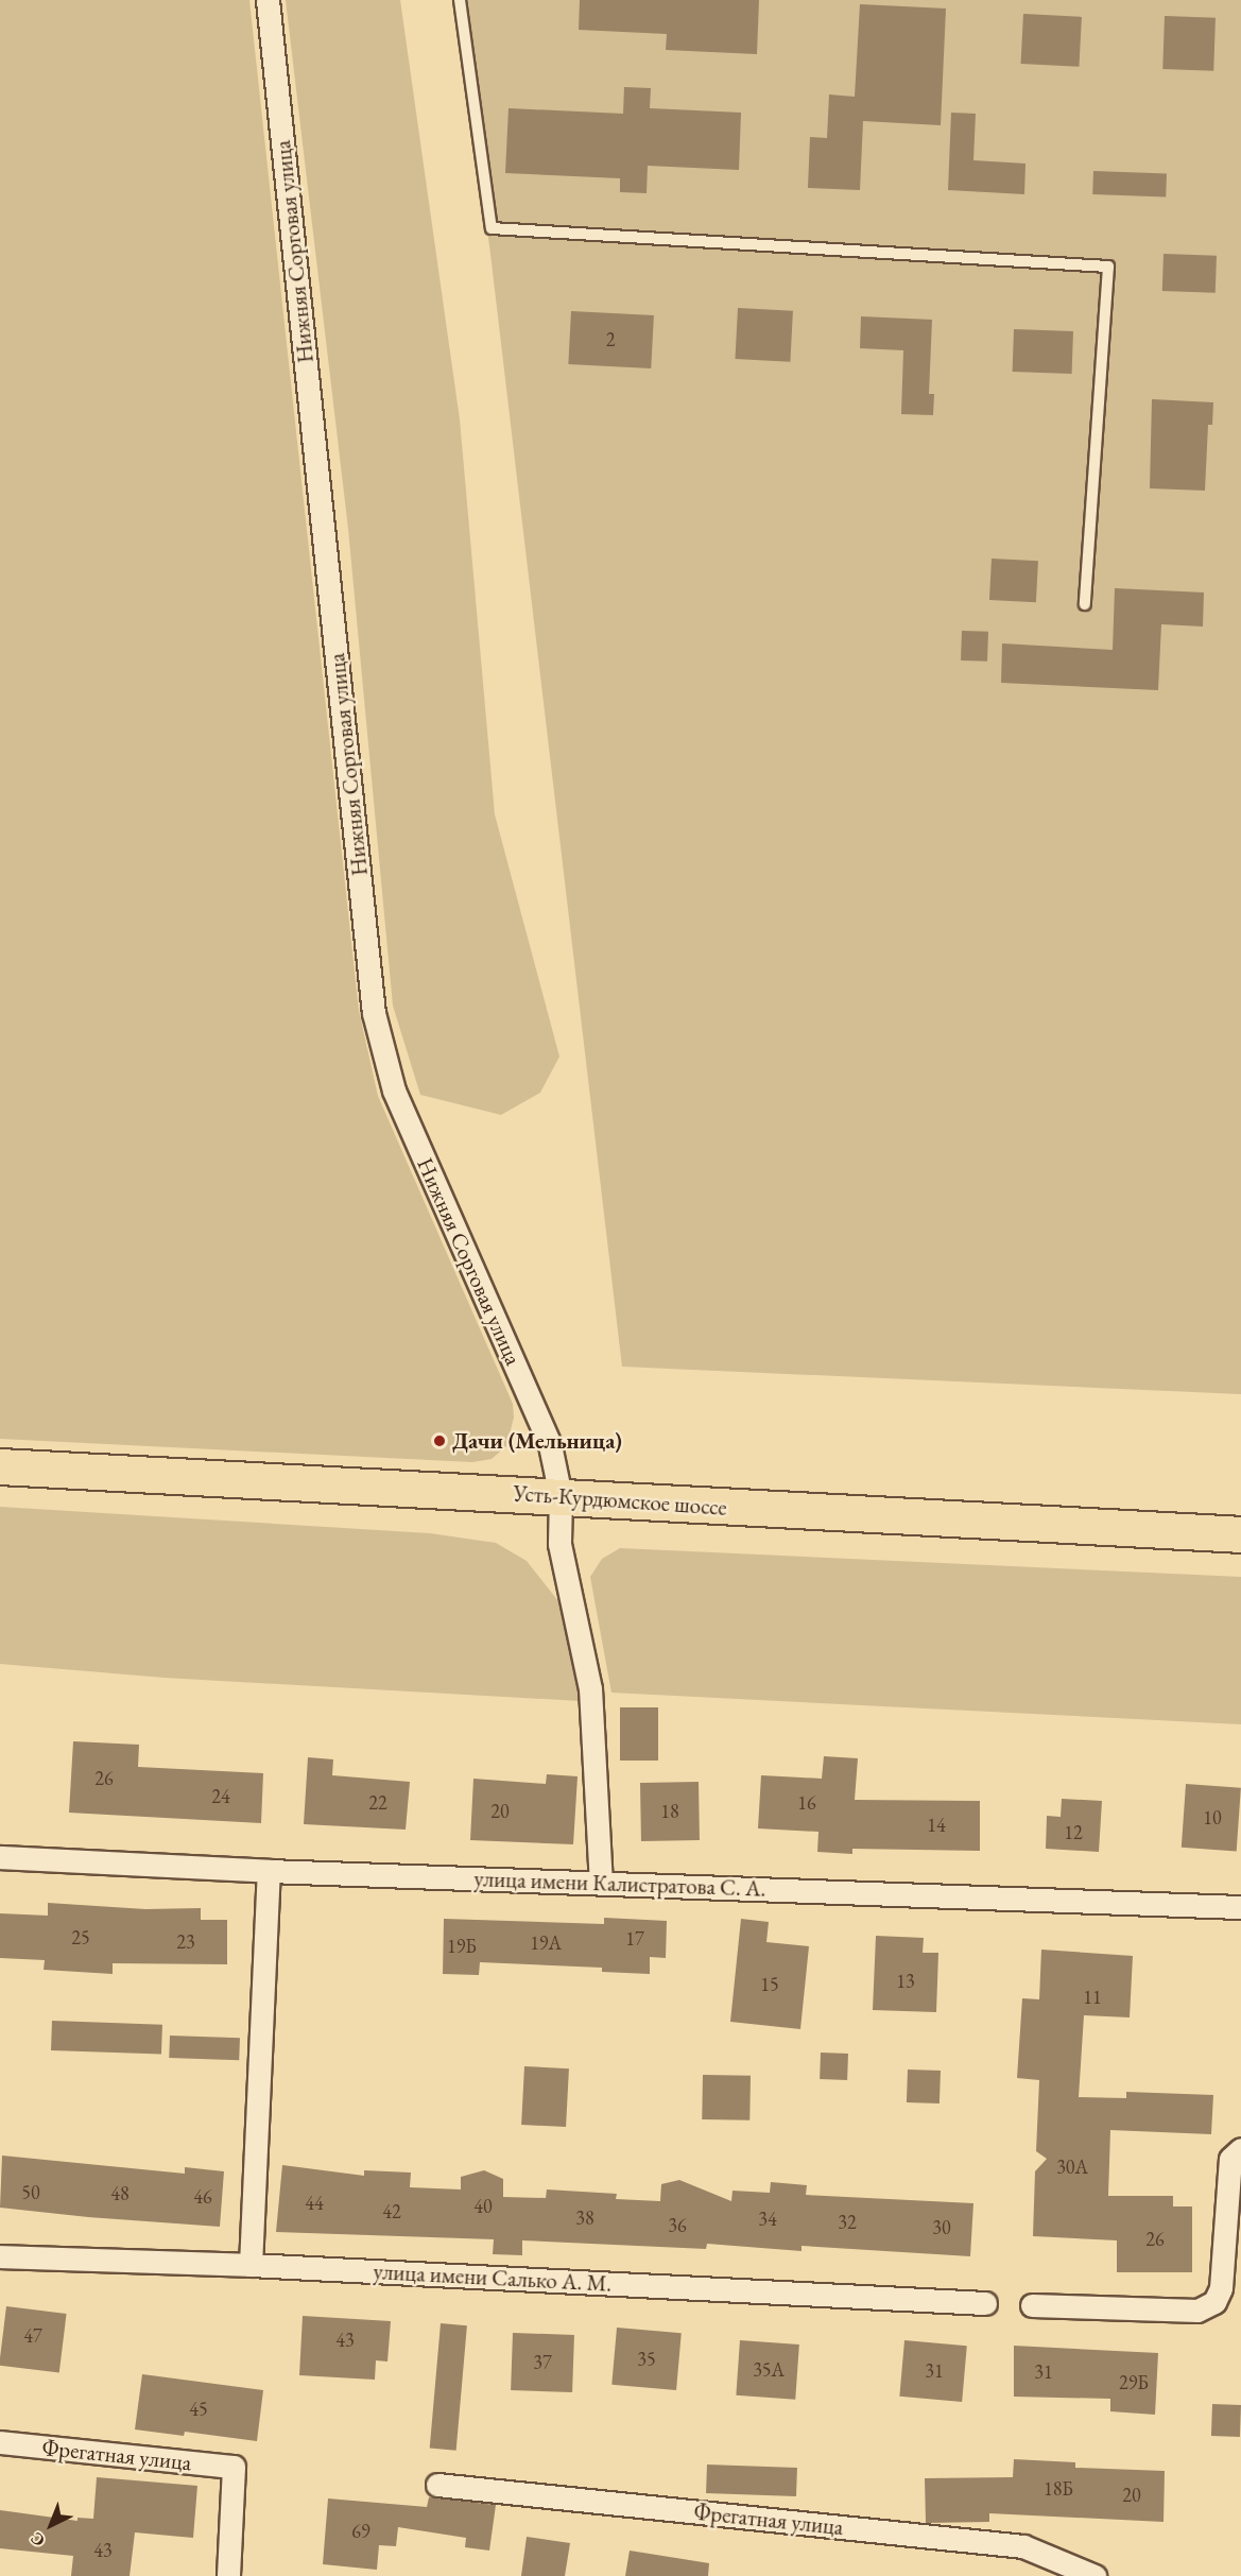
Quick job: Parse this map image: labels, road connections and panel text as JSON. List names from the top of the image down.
{
  "streets": {
    "main road": ["Усть-Курдюмское шоссе"],
    "street": [
      "Нижняя Сорговая улица",
      "улица имени Калистратова С. А.",
      "улица имени Салько А. М.",
      "Фрегатная улица"
    ]
  },
  "crossings": [
    ["Нижняя Сорговая улица", "Усть-Курдюмское шоссе"],
    ["Нижняя Сорговая улица", "улица имени Калистратова С. А."]
  ],
  "places": ["Дачи (Мельница)"],
  "house_numbers": [
    "2",
    "26",
    "24",
    "22",
    "16",
    "20",
    "18",
    "10",
    "14",
    "12",
    "25",
    "17",
    "23",
    "19А",
    "19Б",
    "13",
    "15",
    "11",
    "30А",
    "50",
    "48",
    "46",
    "44",
    "40",
    "42",
    "38",
    "34",
    "32",
    "36",
    "30",
    "26",
    "47",
    "43",
    "35",
    "37",
    "35А",
    "31",
    "31",
    "29Б",
    "45",
    "18Б",
    "20",
    "69",
    "43"
  ],
  "north": "bottom left"
}
